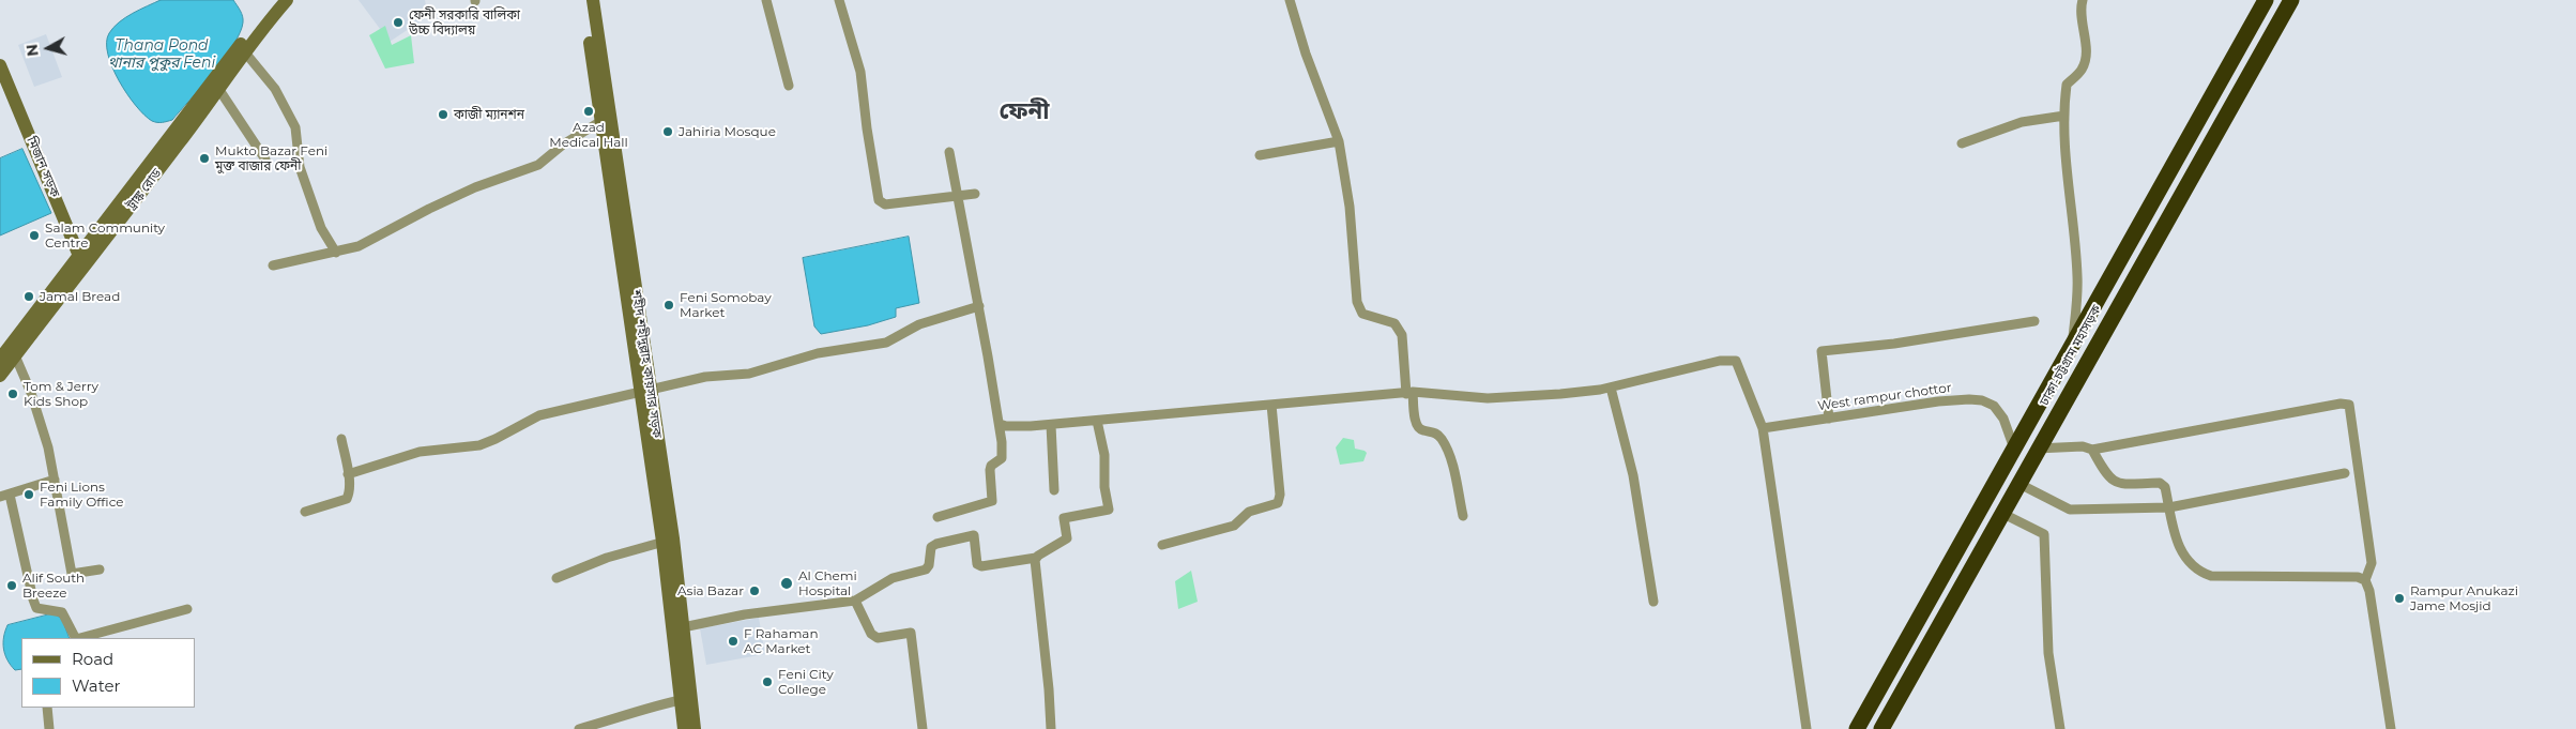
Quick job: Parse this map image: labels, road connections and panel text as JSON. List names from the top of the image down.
{
  "streets": {
    "highway": ["ঢাকা-চট্টগ্রাম মহাসড়ক"],
    "main road": ["মিজান সড়ক", "ট্রাঙ্ক রোড", "শহীদ শহীদুল্লাহ কায়সার সড়ক"],
    "street": ["West rampur chottor"]
  },
  "crossings": [
    ["মিজান সড়ক", "ট্রাঙ্ক রোড"],
    ["ঢাকা-চট্টগ্রাম মহাসড়ক", "West rampur chottor"]
  ],
  "districts": ["ফেনী"],
  "water": ["Thana Pond থানার পুকুর Feni"],
  "places": [
    "ফেনী সরকারি বালিকা উচ্চ বিদ্যালয়",
    "Azad Medical Hall",
    "কাজী ম্যানশন",
    "Jahiria Mosque",
    "Mukto Bazar Feni মুক্ত বাজার ফেনী",
    "Salam Community Centre",
    "Jamal Bread",
    "Feni Somobay Market",
    "Tom & Jerry Kids Shop",
    "Feni Lions Family Office",
    "Al Chemi Hospital",
    "Alif South Breeze",
    "Asia Bazar",
    "Rampur Anukazi Jame Mosjid",
    "F Rahaman AC Market",
    "Feni City College"
  ],
  "legend": ["Road", "Water"],
  "north": "left"
}
